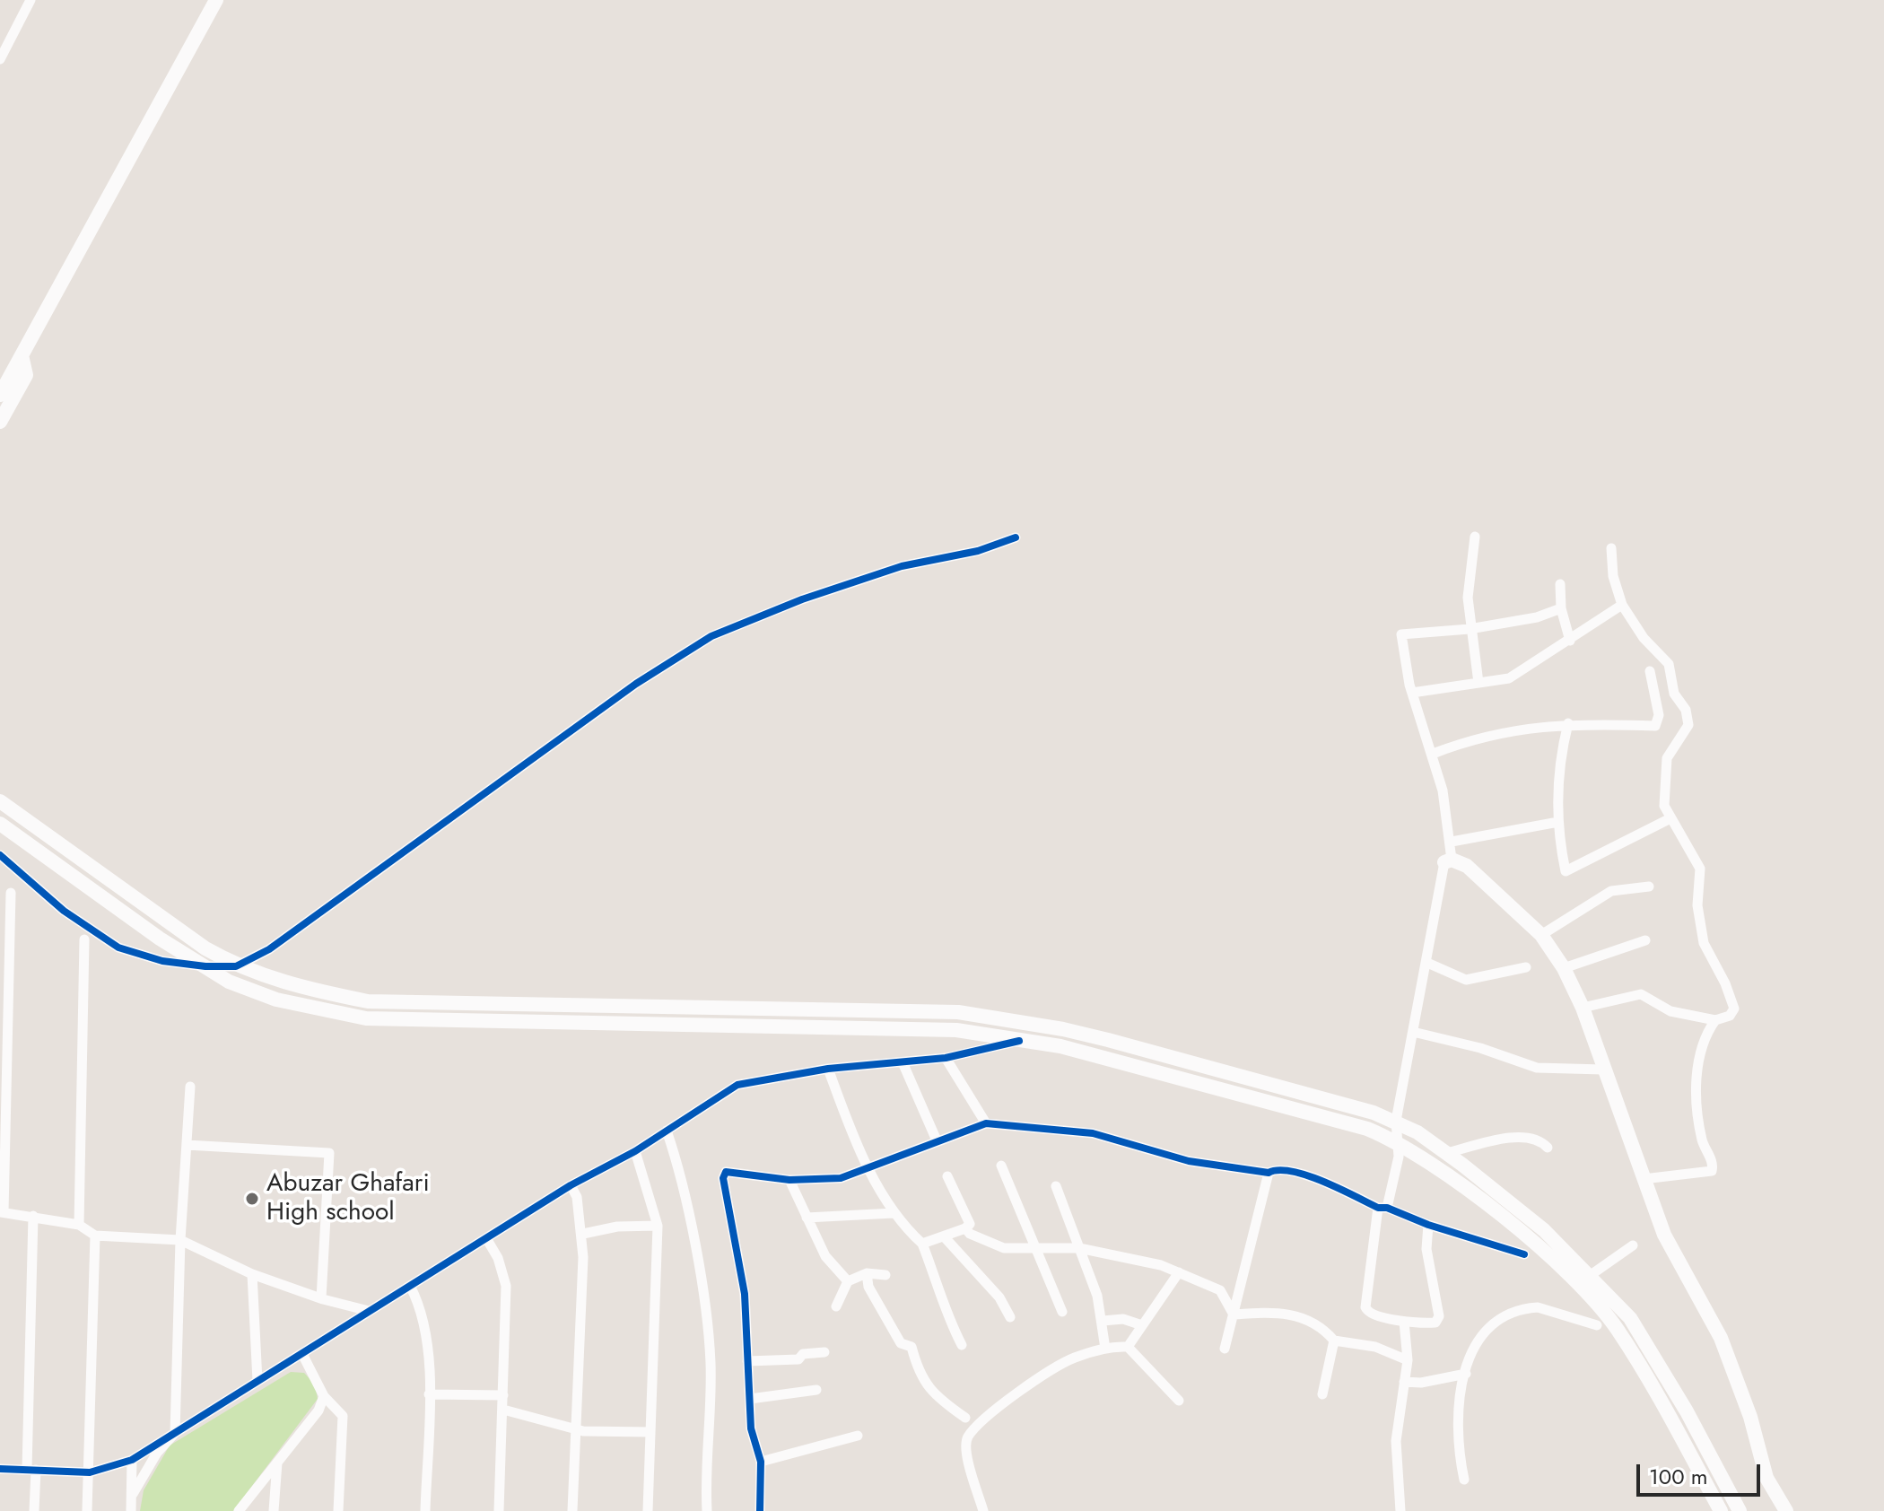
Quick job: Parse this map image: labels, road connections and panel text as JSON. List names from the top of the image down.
{
  "places": ["Abuzar Ghafari High school"],
  "scale_bar": "100 m"
}
